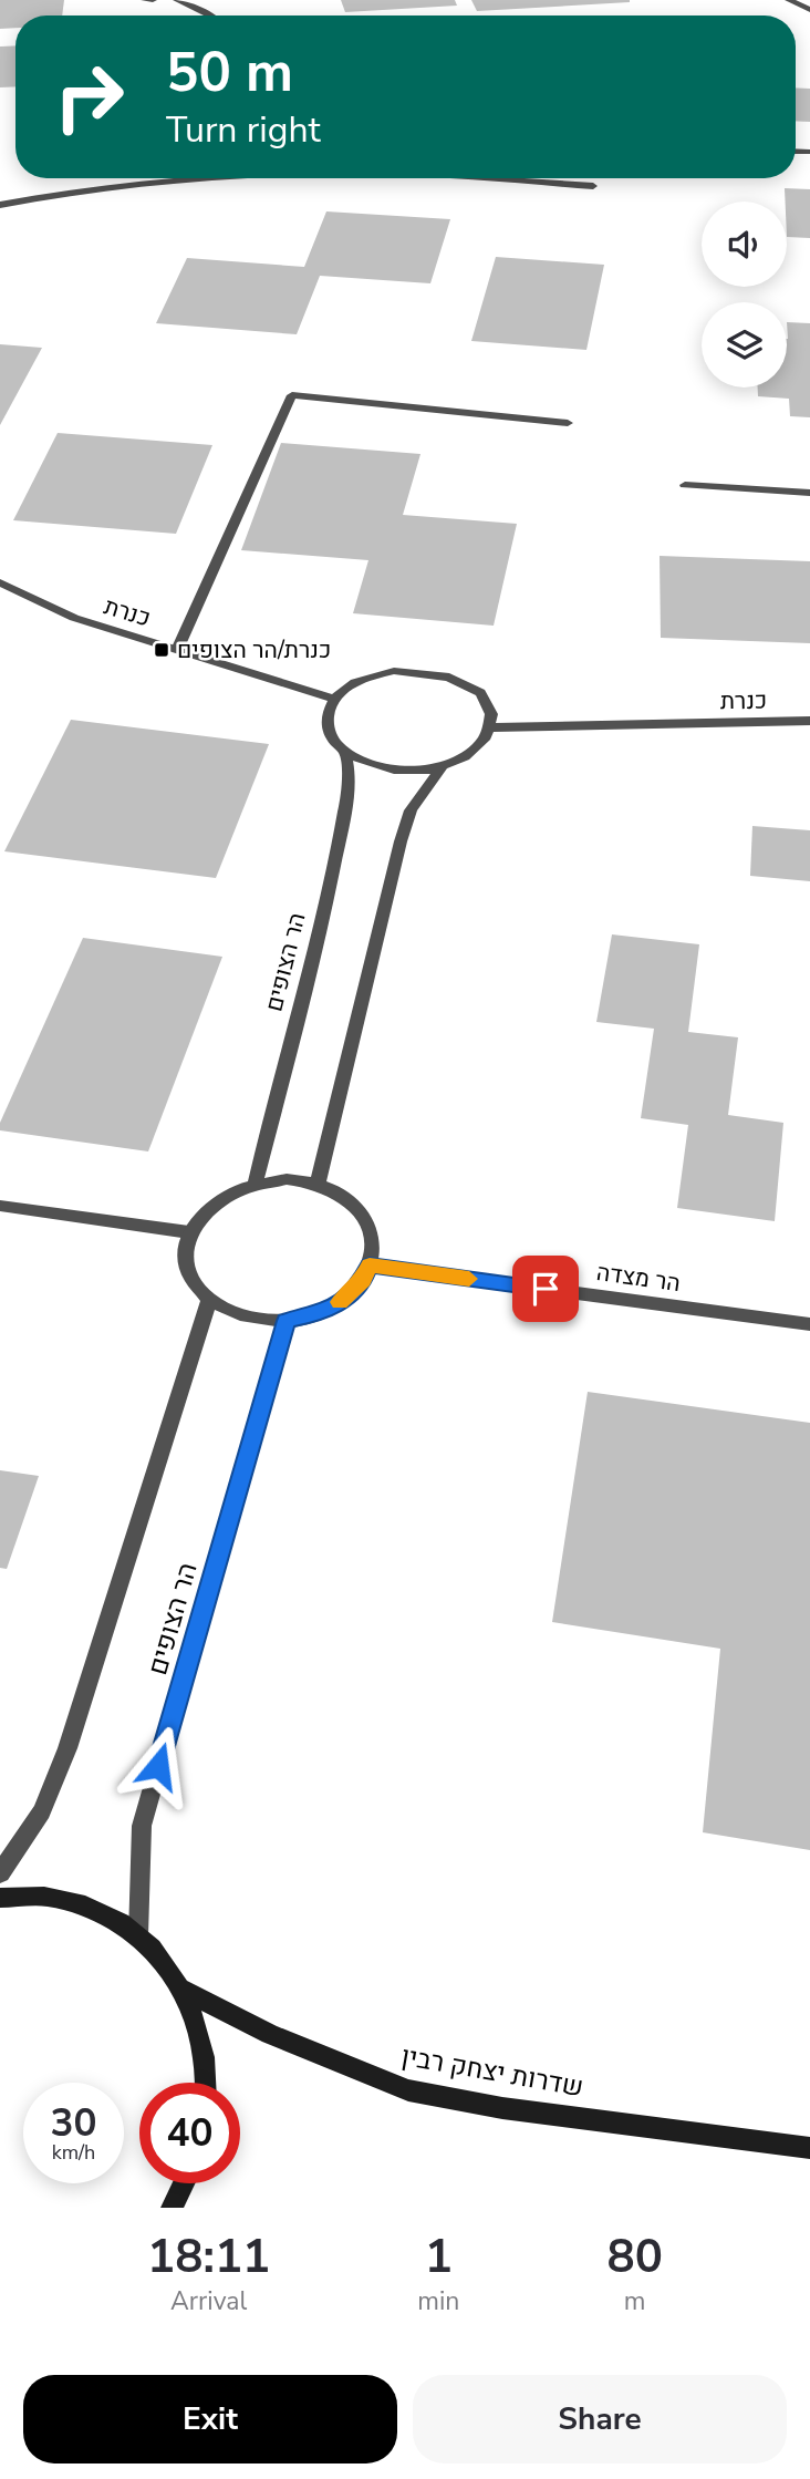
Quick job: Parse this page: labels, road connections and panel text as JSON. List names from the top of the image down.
{
  "streets": {
    "main road": ["שדרות יצחק רבין"],
    "street": ["כנרת", "הר הצופים", "הר מצדה"]
  },
  "crossings": [
    ["כנרת", "הר הצופים"],
    ["הר הצופים", "הר מצדה"]
  ],
  "places": {
    "transit": ["כנרת/הר הצופים"]
  },
  "page": {
    "turn": ["50 m", "Turn right"],
    "speed": "30 km/h",
    "limit": "40",
    "eta": [
      "18:11",
      "Arrival",
      "1",
      "min",
      "80",
      "m"
    ],
    "buttons": ["Exit", "Share"]
  }
}
